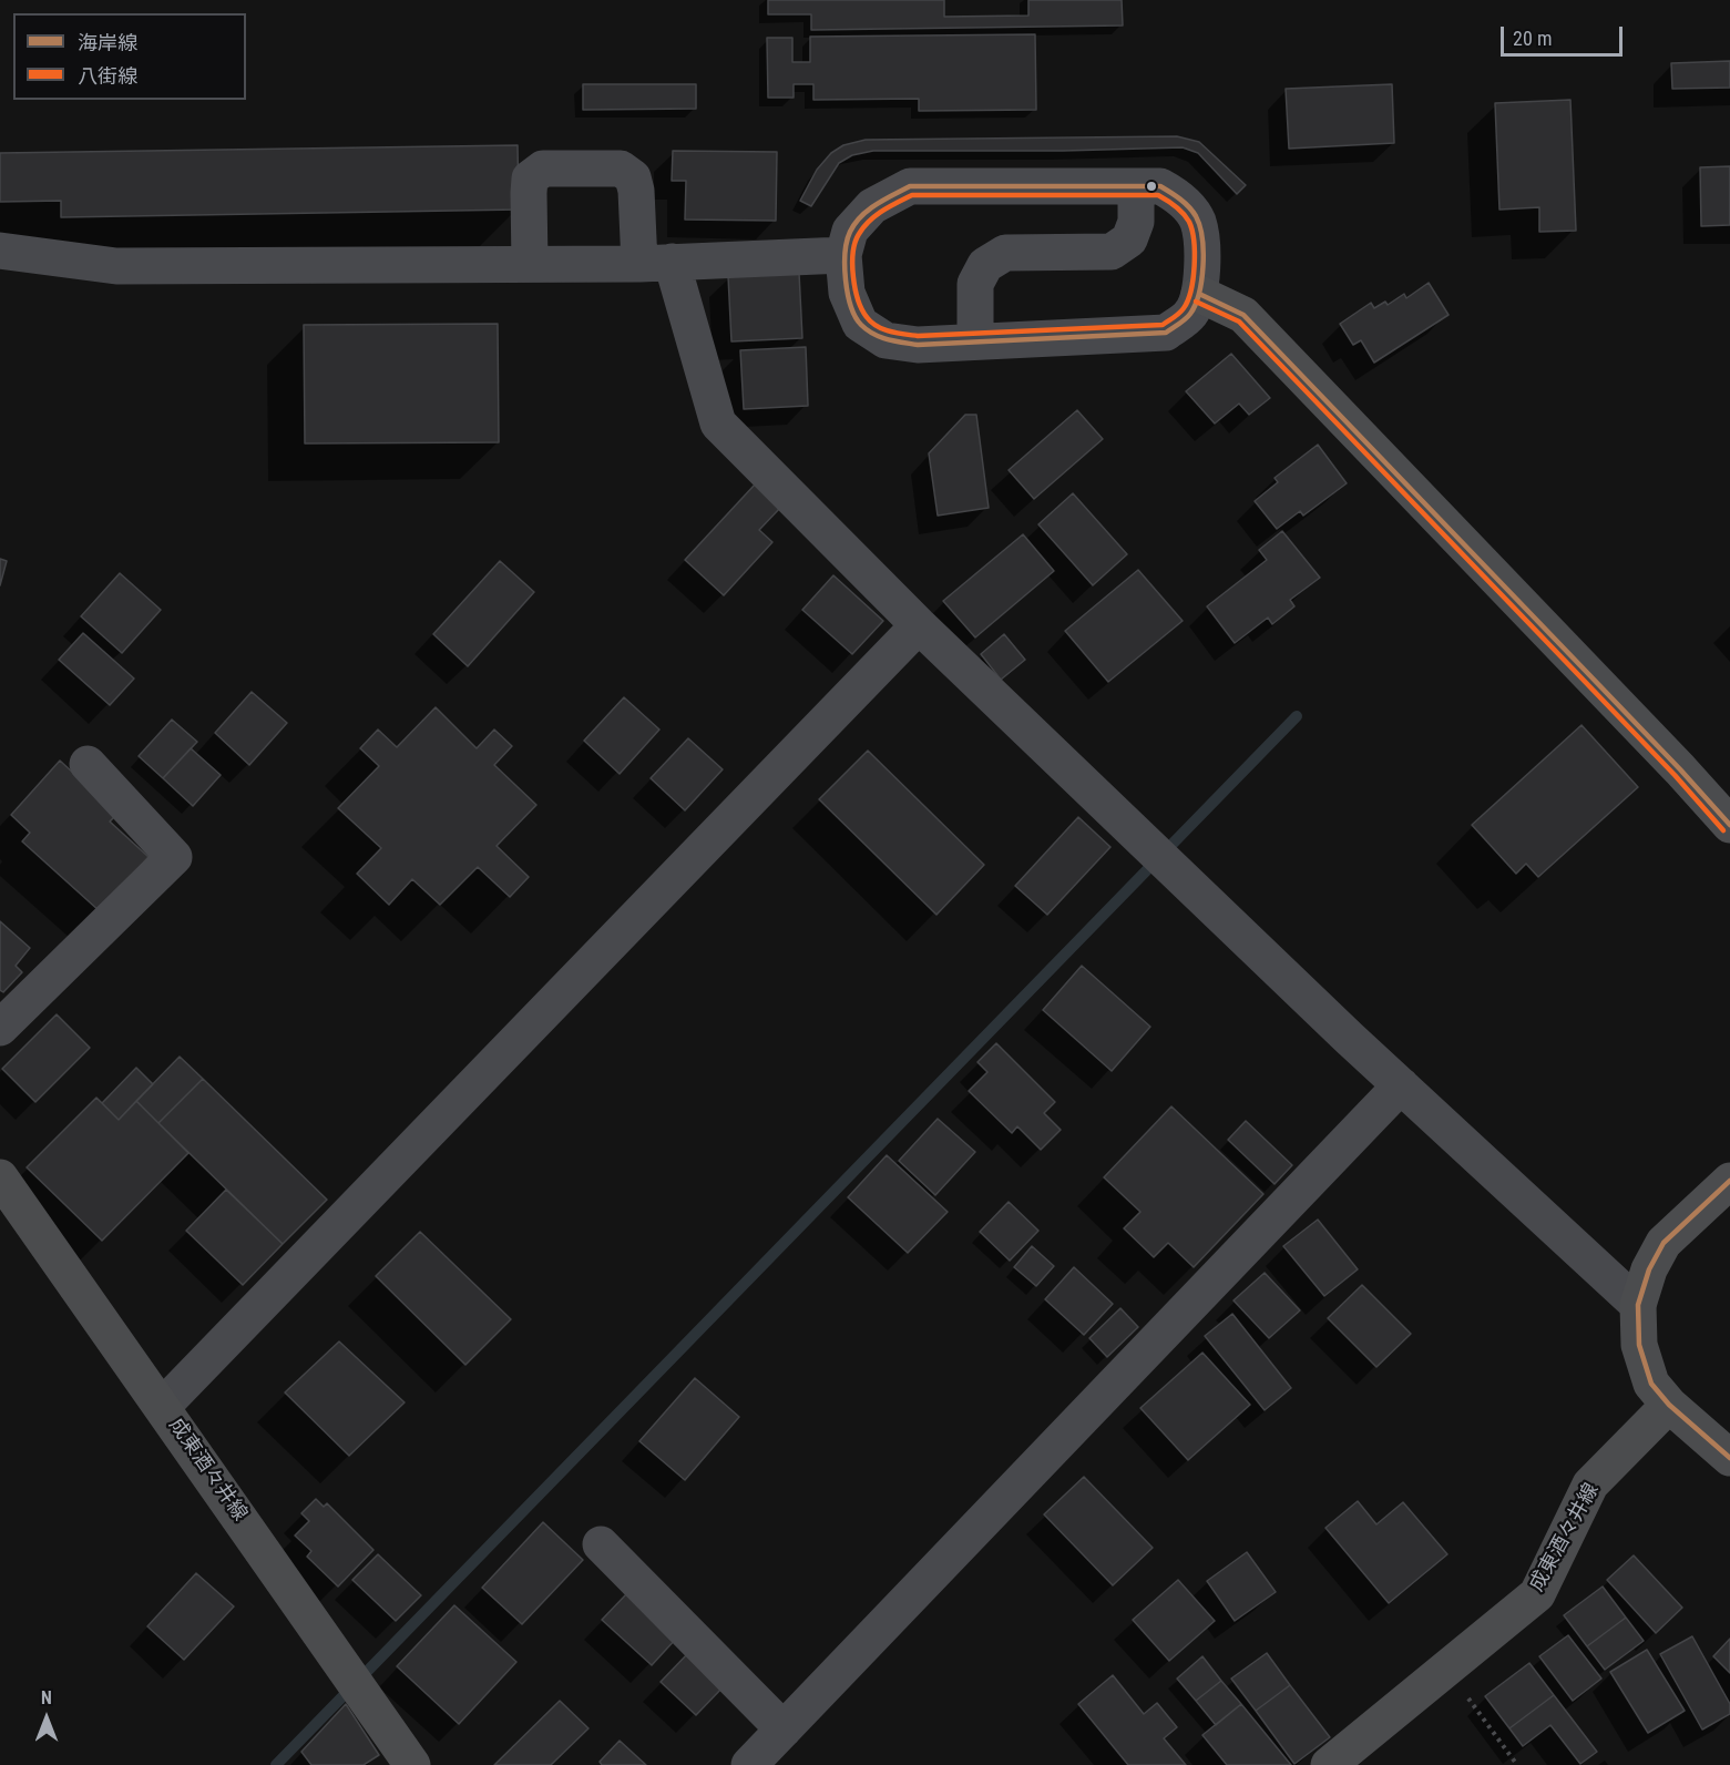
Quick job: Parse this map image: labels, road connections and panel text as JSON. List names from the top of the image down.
{
  "streets": {
    "main road": ["成東酒々井線"]
  },
  "lines": ["transit line 海岸線", "transit line 八街線"],
  "legend": ["海岸線", "八街線"],
  "scale_bar": "20 m",
  "north": "top"
}
